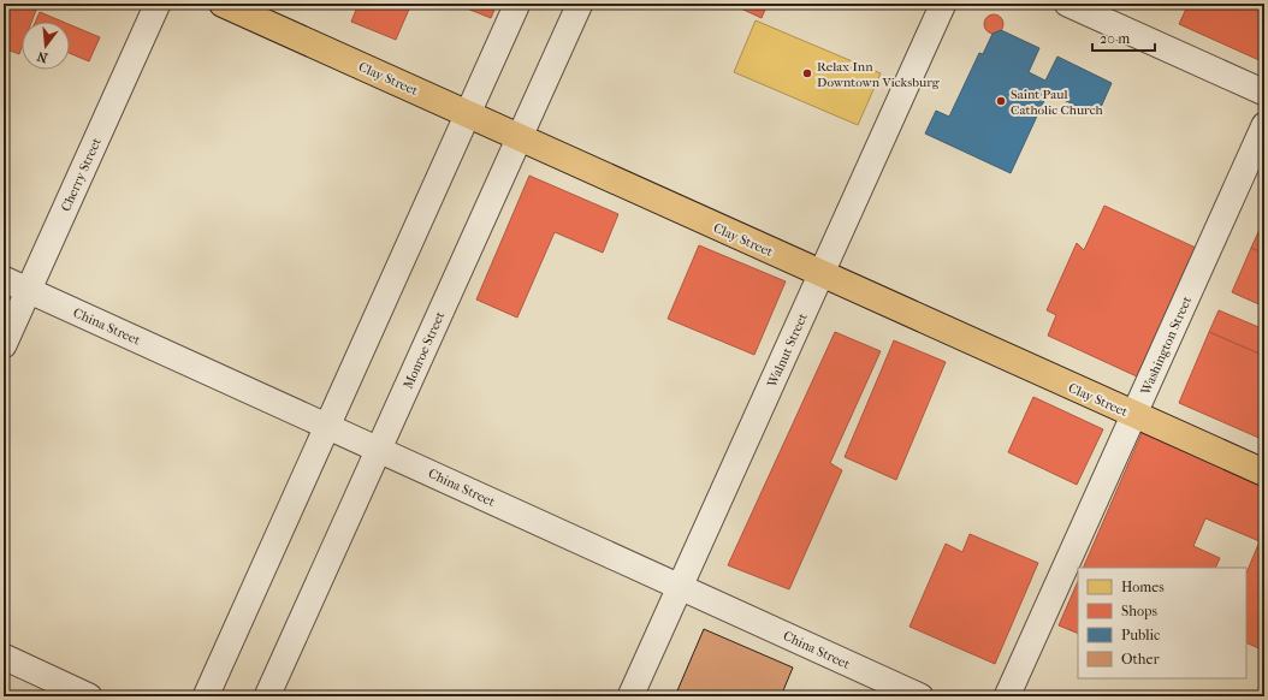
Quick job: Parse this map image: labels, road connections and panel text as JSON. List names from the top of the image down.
{
  "streets": {
    "main road": ["Clay Street"],
    "street": [
      "Cherry Street",
      "China Street",
      "Washington Street",
      "Monroe Street",
      "Walnut Street"
    ]
  },
  "crossings": [
    ["Clay Street", "Washington Street"],
    ["Clay Street", "Monroe Street"],
    ["Clay Street", "Walnut Street"],
    ["Cherry Street", "China Street"],
    ["China Street", "Monroe Street"],
    ["China Street", "Walnut Street"]
  ],
  "places": ["Relax Inn Downtown Vicksburg", "Saint Paul Catholic Church"],
  "legend": [
    "Homes",
    "Shops",
    "Public",
    "Other"
  ],
  "scale_bar": "20 m",
  "north": "bottom"
}
